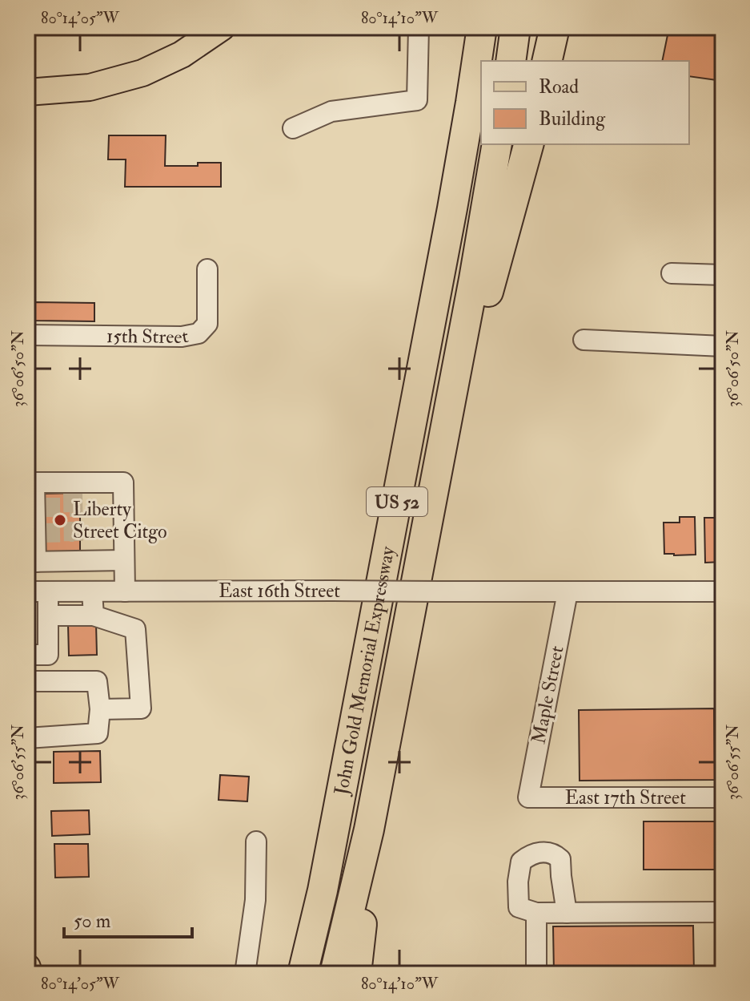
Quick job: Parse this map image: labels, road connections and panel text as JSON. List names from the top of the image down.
{
  "streets": {
    "highway": ["US 52", "John Gold Memorial Expressway"],
    "street": [
      "15th Street",
      "East 16th Street",
      "Maple Street",
      "East 17th Street"
    ]
  },
  "crossings": [
    ["East 16th Street", "Maple Street"],
    ["Maple Street", "East 17th Street"]
  ],
  "places": ["Liberty Street Citgo"],
  "legend": ["Road", "Building"],
  "scale_bar": "50 m",
  "coordinates": [
    "80°14'05\"W",
    "80°14'10\"W",
    "36°06'50\"N",
    "36°06'55\"N"
  ]
}
